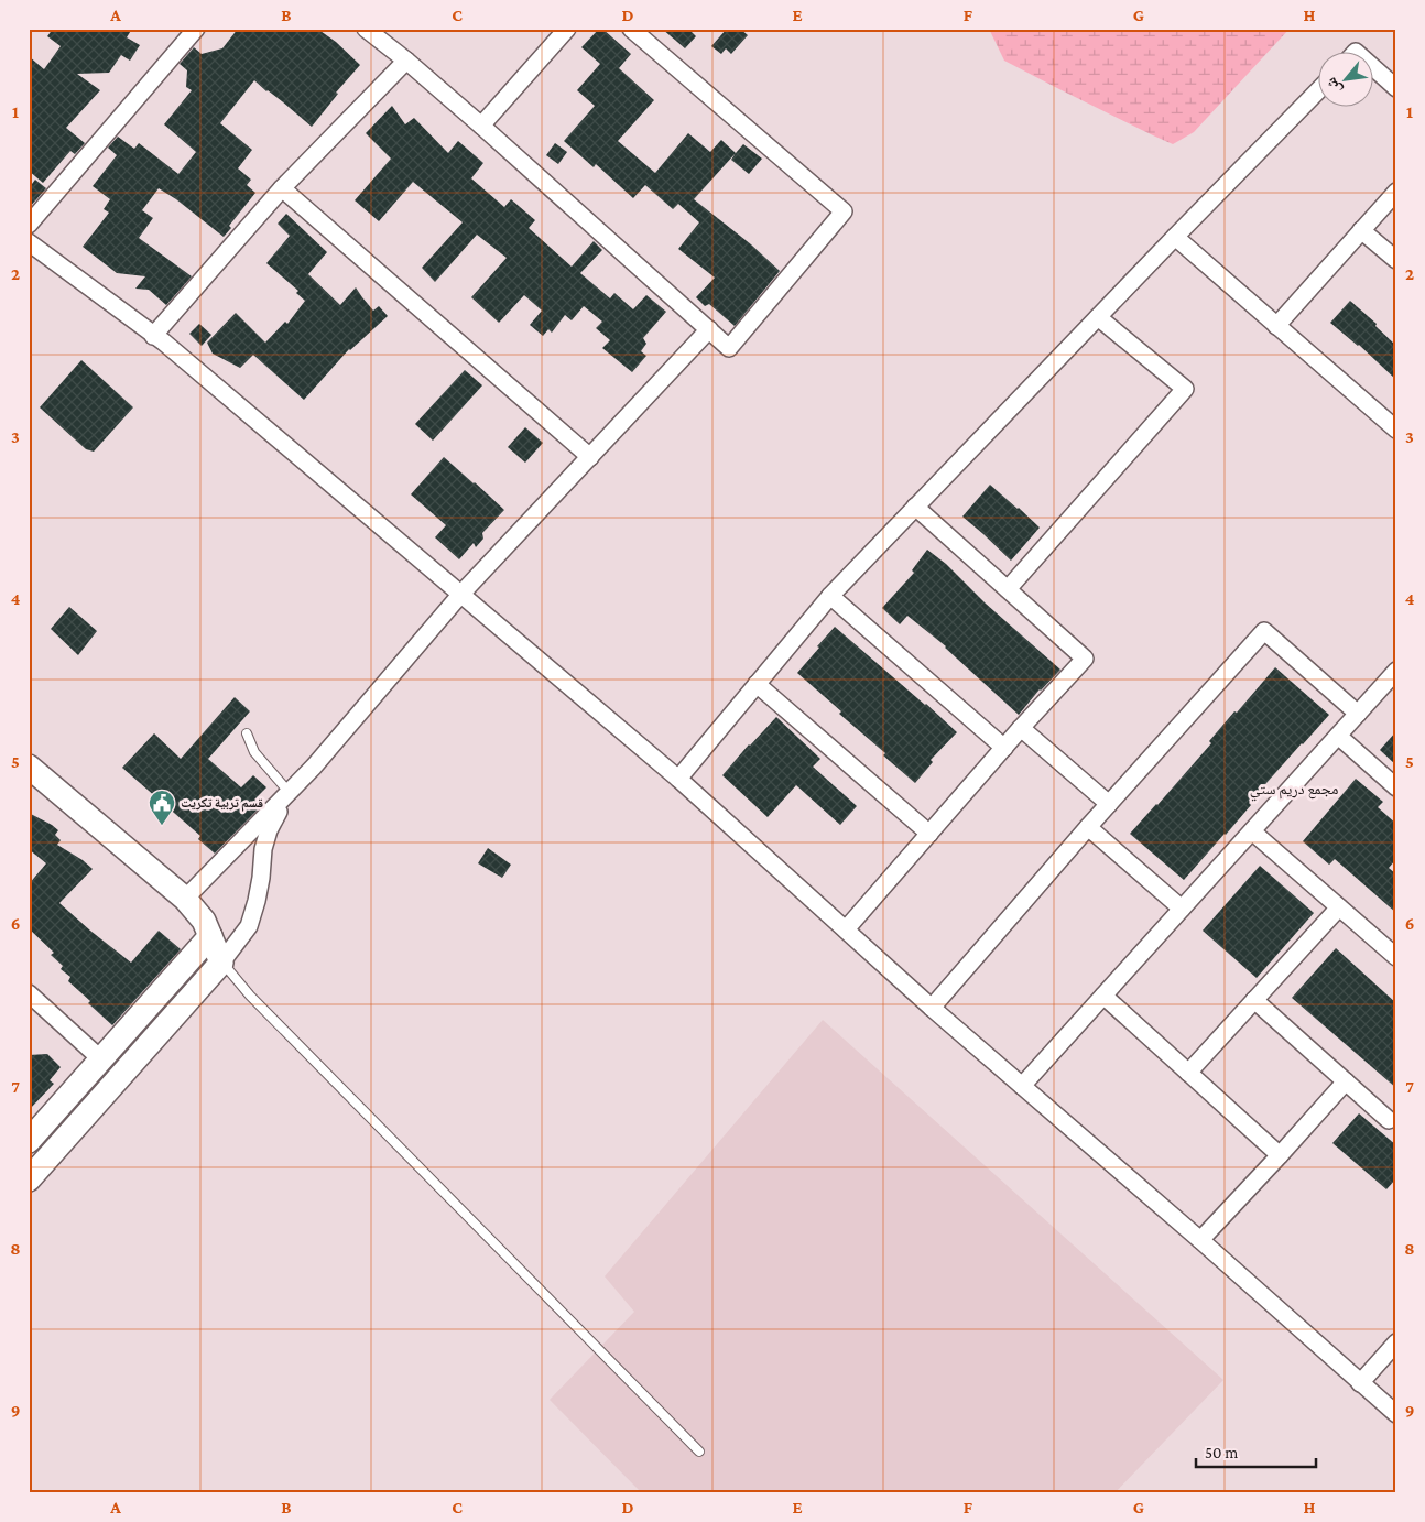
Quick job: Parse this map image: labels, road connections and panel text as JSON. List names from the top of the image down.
{
  "districts": ["مجمع دريم ستي"],
  "places": {
    "public building": ["قسم تربية تكريت"]
  },
  "scale_bar": "50 m",
  "north": "bottom left",
  "grid": {
    "columns": [
      "A",
      "B",
      "C",
      "D",
      "E",
      "F",
      "G",
      "H"
    ],
    "rows": [
      "1",
      "2",
      "3",
      "4",
      "5",
      "6",
      "7",
      "8",
      "9"
    ]
  }
}
